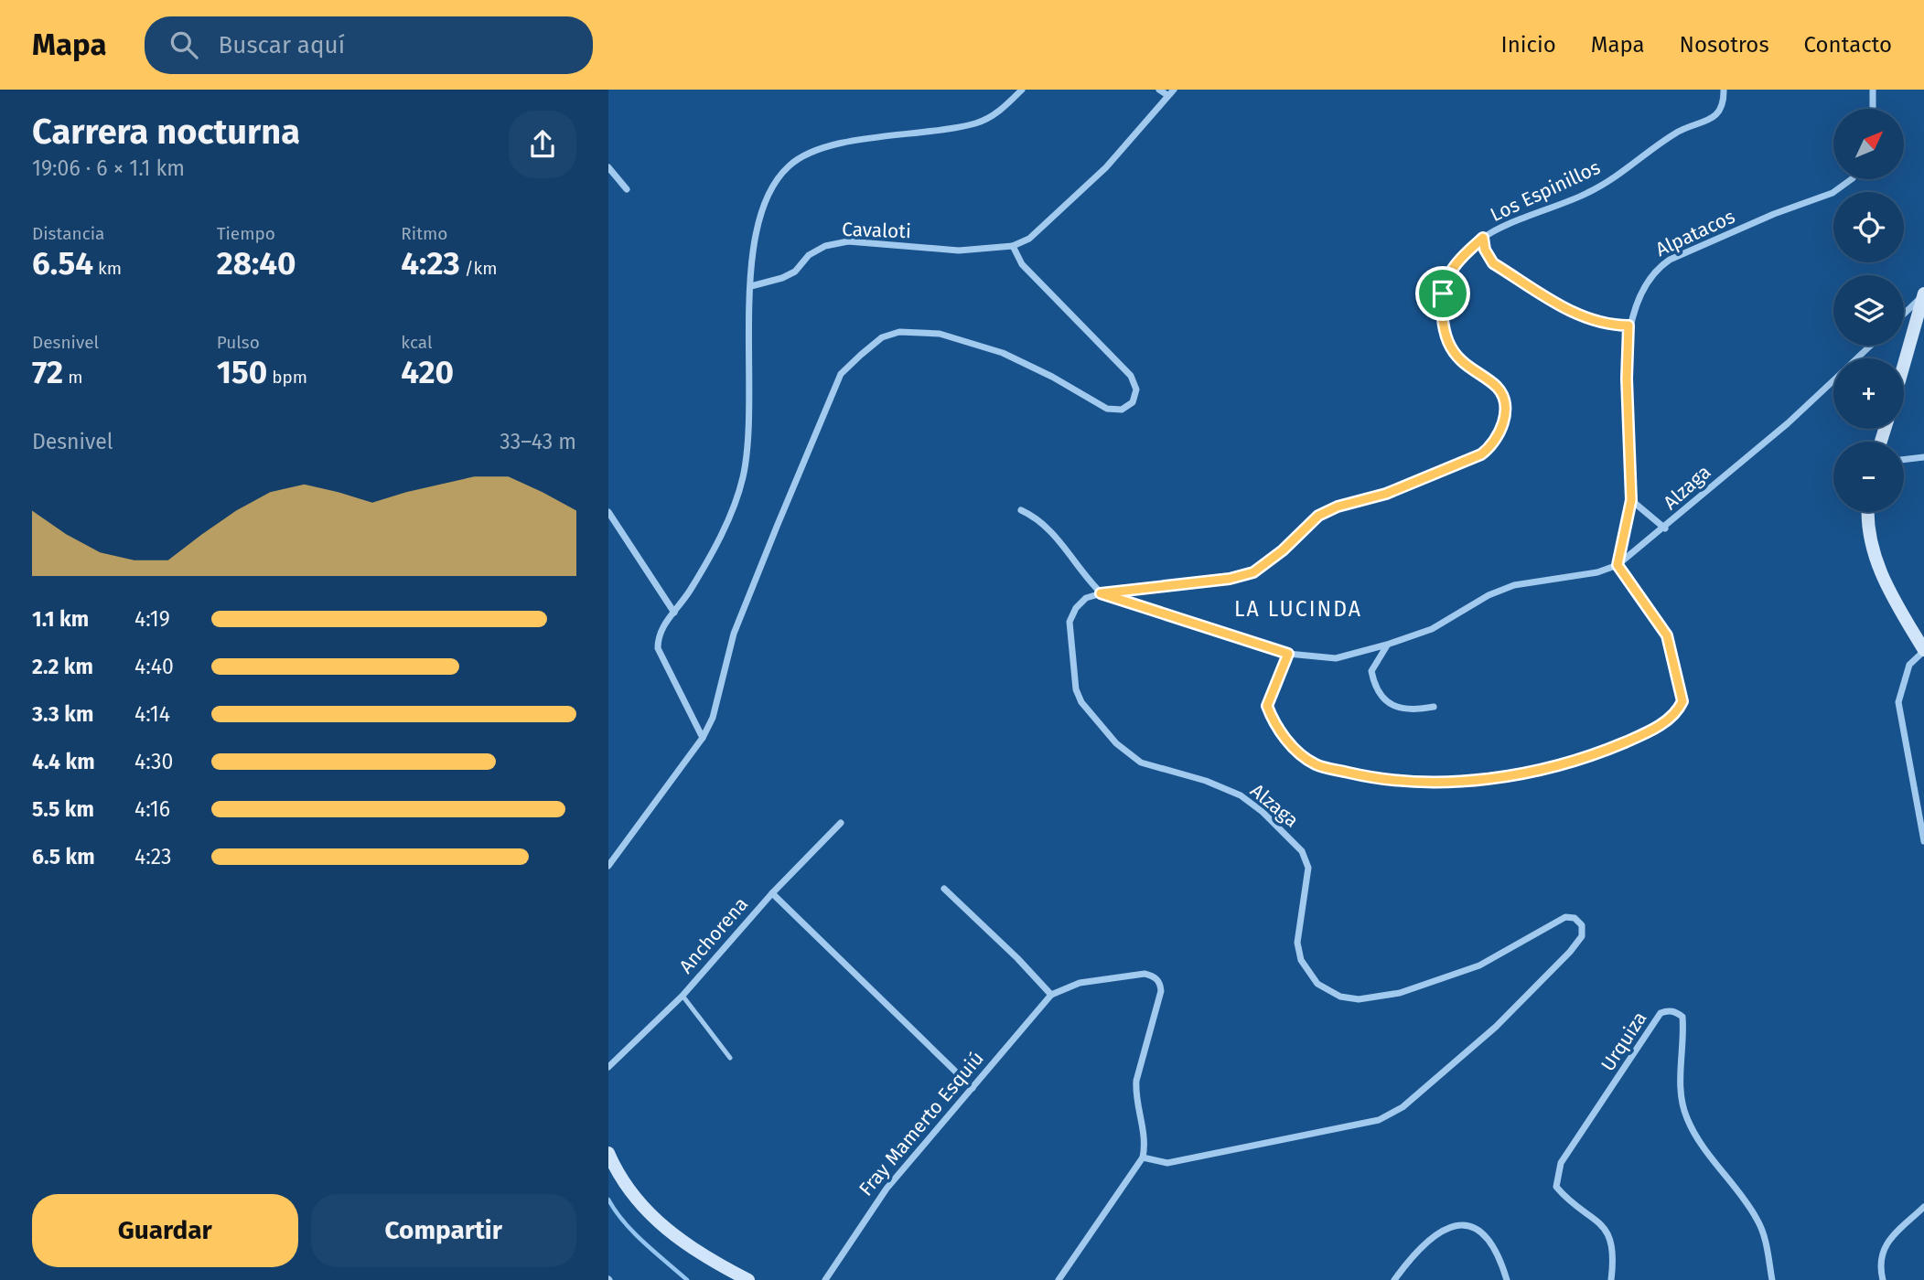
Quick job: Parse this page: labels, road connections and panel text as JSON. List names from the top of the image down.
{
  "streets": {
    "street": [
      "Los Espinillos",
      "Cavaloti",
      "Alpatacos",
      "Alzaga",
      "Anchorena",
      "Urquiza",
      "Fray Mamerto Esquiú"
    ]
  },
  "crossings": [
    ["Los Espinillos", "Alzaga"],
    ["Alpatacos", "Alzaga"]
  ],
  "districts": ["LA LUCINDA"],
  "north": "top right",
  "page": {
    "header": "Mapa",
    "search": "Buscar aquí",
    "nav": [
      "Inicio",
      "Mapa",
      "Nosotros",
      "Contacto"
    ],
    "heading": ["Carrera nocturna", "19:06 · 6 × 1.1 km"],
    "map_buttons": ["+", "−"],
    "stats": [
      ["Distancia", "6.54 km"],
      ["Tiempo", "28:40"],
      ["Ritmo", "4:23 /km"],
      ["Desnivel", "72 m"],
      ["Pulso", "150 bpm"],
      ["kcal", "420"]
    ],
    "chart": ["Desnivel", "33–43 m"],
    "list": [
      {
        "name": "1.1 km",
        "note": "4:19"
      },
      {
        "name": "2.2 km",
        "note": "4:40"
      },
      {
        "name": "3.3 km",
        "note": "4:14"
      },
      {
        "name": "4.4 km",
        "note": "4:30"
      },
      {
        "name": "5.5 km",
        "note": "4:16"
      },
      {
        "name": "6.5 km",
        "note": "4:23"
      }
    ],
    "buttons": ["Guardar", "Compartir"]
  }
}
